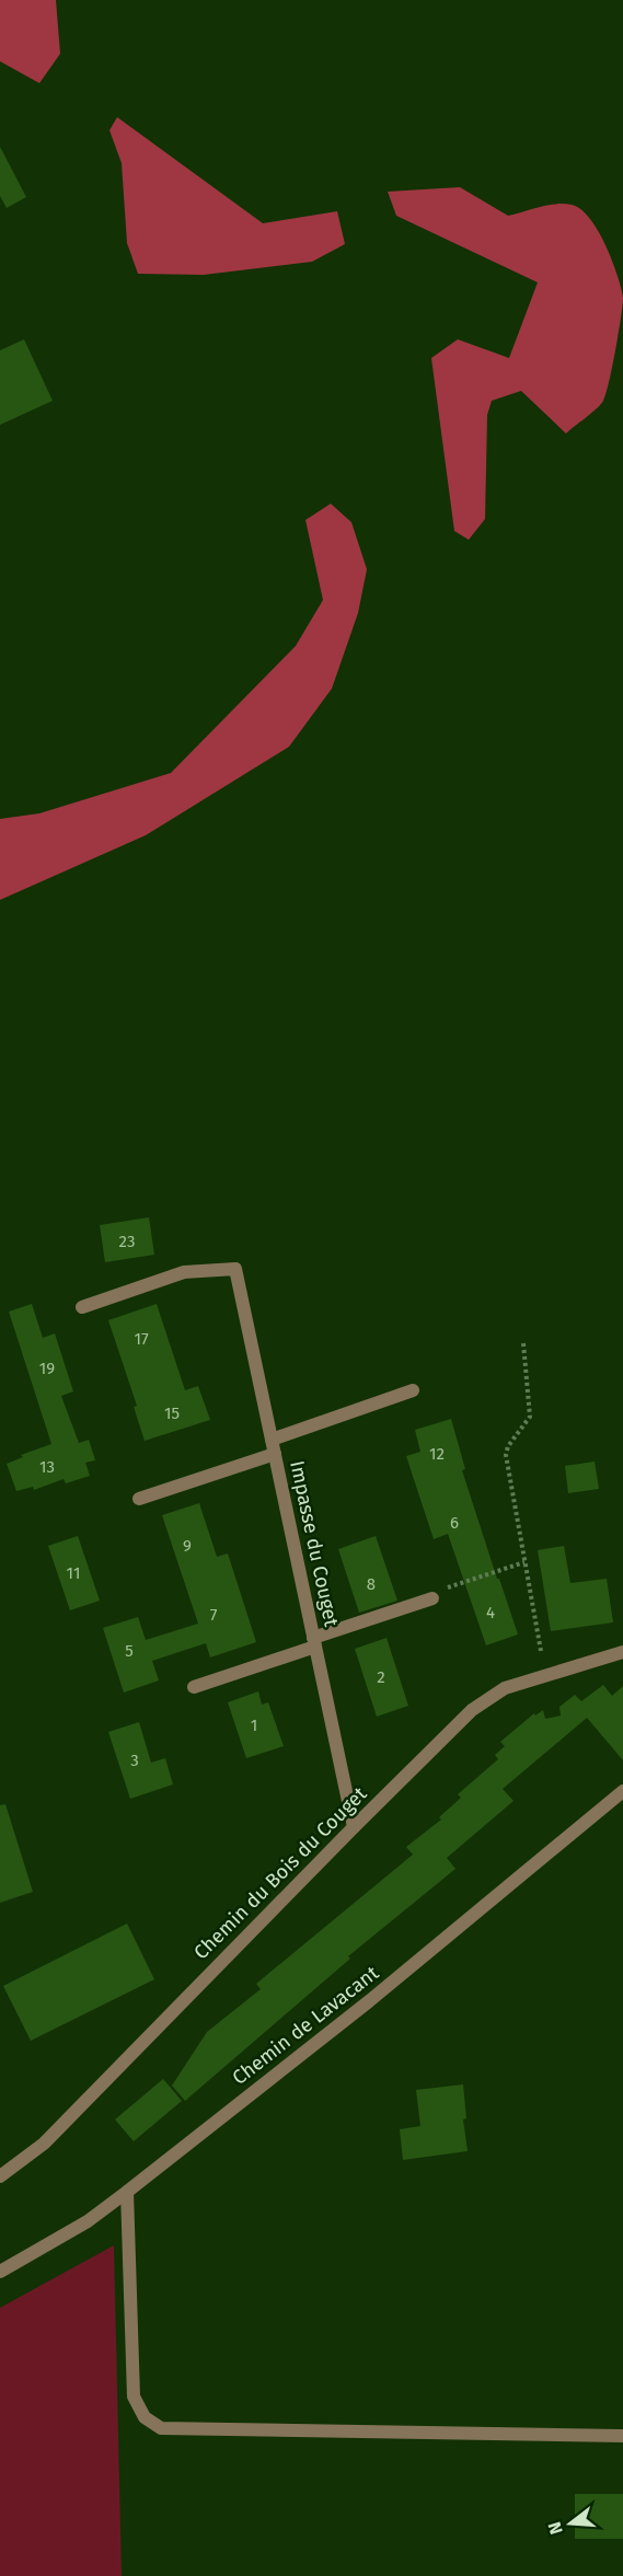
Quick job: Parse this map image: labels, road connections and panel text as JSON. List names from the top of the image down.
{
  "streets": {
    "street": ["Impasse du Couget", "Chemin du Bois du Couget", "Chemin de Lavacant"]
  },
  "crossings": [
    ["Impasse du Couget", "Chemin du Bois du Couget"]
  ],
  "house_numbers": [
    "23",
    "17",
    "19",
    "15",
    "12",
    "13",
    "6",
    "9",
    "11",
    "8",
    "4",
    "7",
    "5",
    "2",
    "1",
    "3"
  ],
  "north": "left"
}
